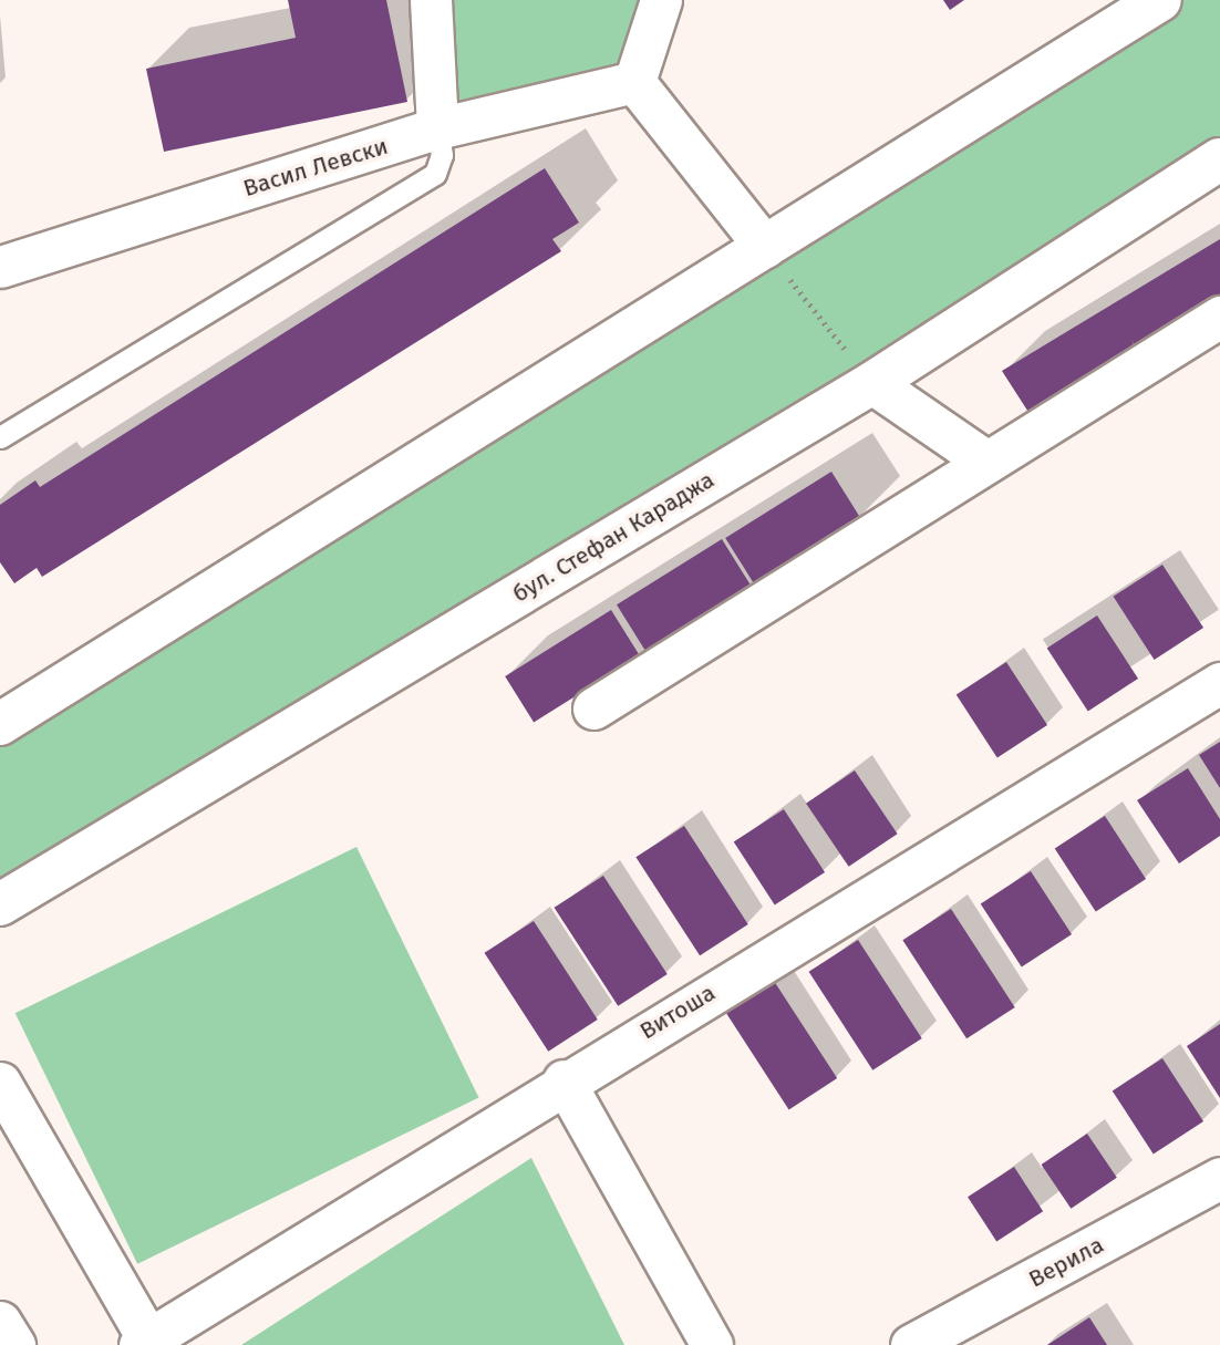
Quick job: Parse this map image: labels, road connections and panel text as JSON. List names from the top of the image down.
{
  "streets": {
    "street": [
      "Васил Левски",
      "бул. Стефан Караджа",
      "Витоша",
      "Верила"
    ]
  }
}
